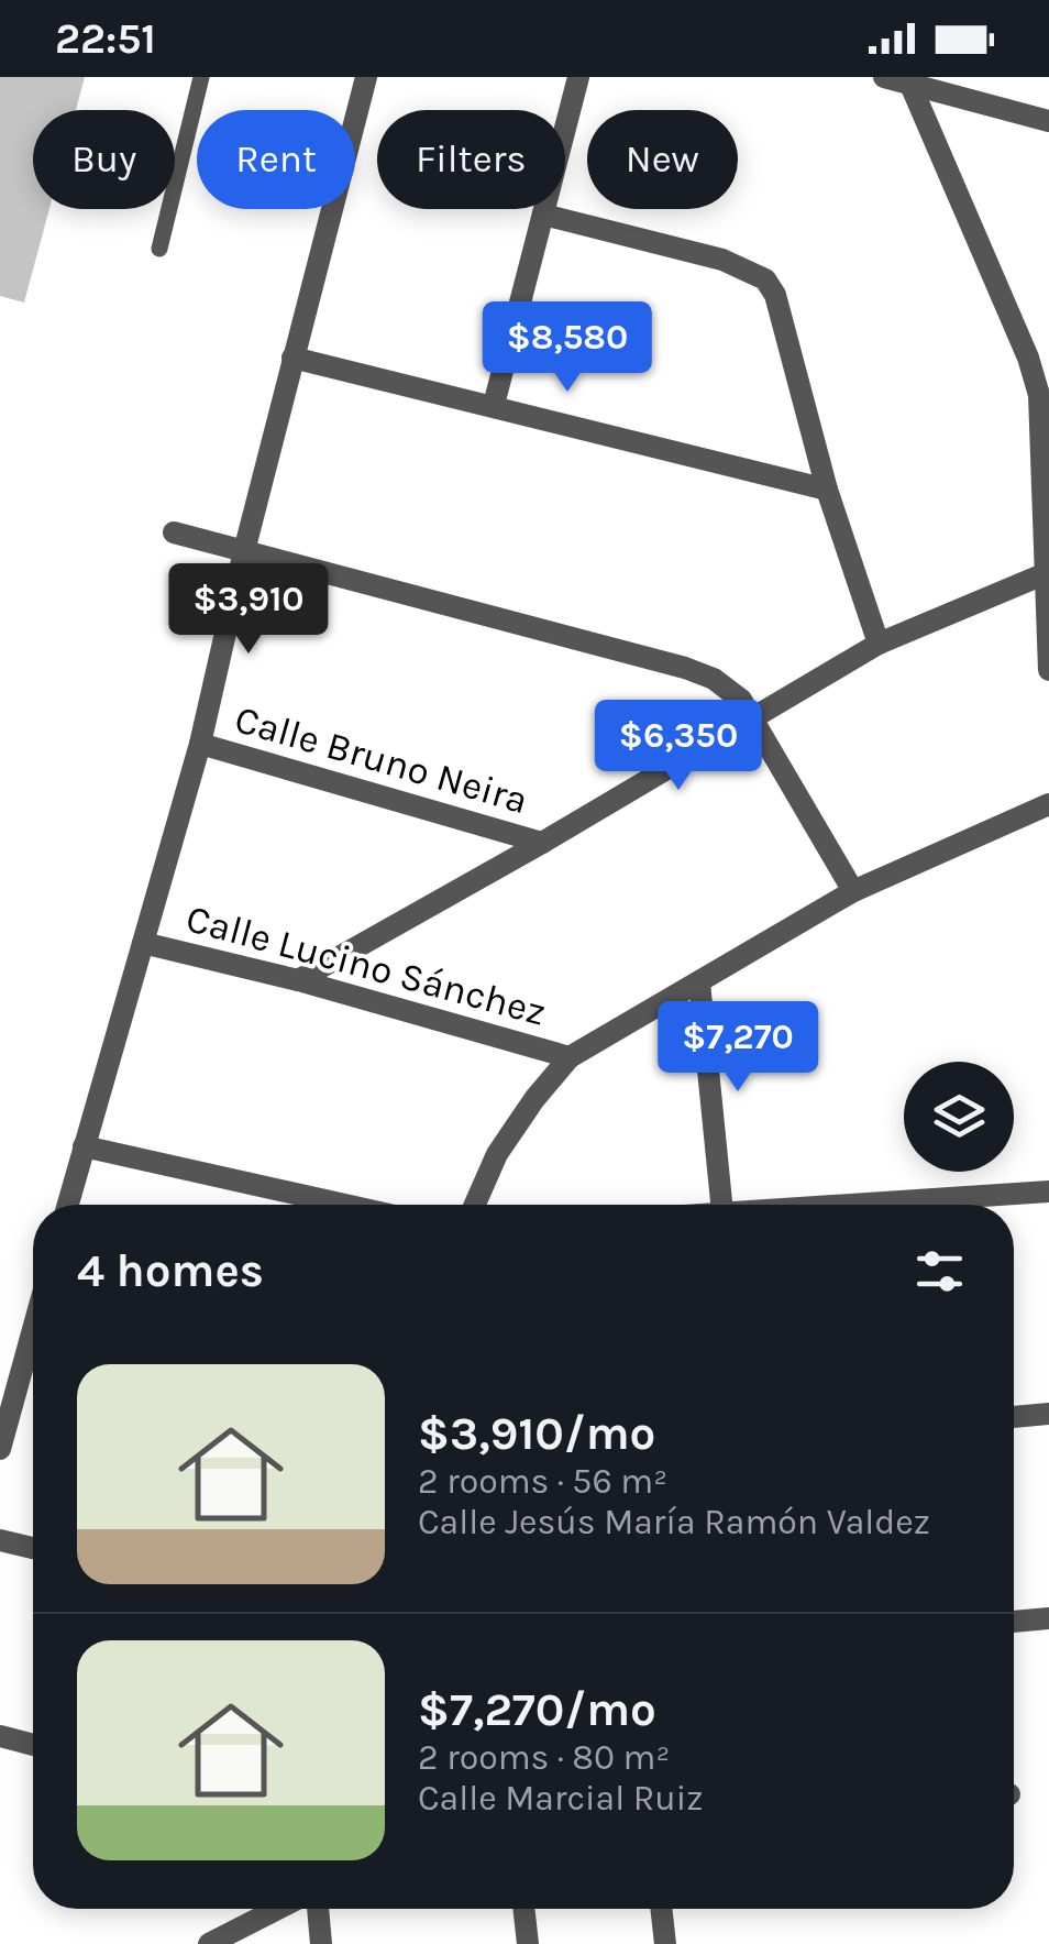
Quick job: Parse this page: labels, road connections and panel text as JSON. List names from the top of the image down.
{
  "streets": {
    "street": ["Calle Bruno Neira", "Calle Lucino Sánchez"]
  },
  "page": {
    "status": "22:51",
    "chip": [
      "Buy",
      "Rent",
      "Filters",
      "New"
    ],
    "price": [
      "$8,580",
      "$3,910",
      "$6,350",
      "$7,270"
    ],
    "heading": "4 homes",
    "list": [
      {
        "name": "$3,910/mo",
        "note": "2 rooms · 56 m² · Calle Jesús María Ramón Valdez"
      },
      {
        "name": "$7,270/mo",
        "note": "2 rooms · 80 m² · Calle Marcial Ruiz"
      }
    ]
  }
}
